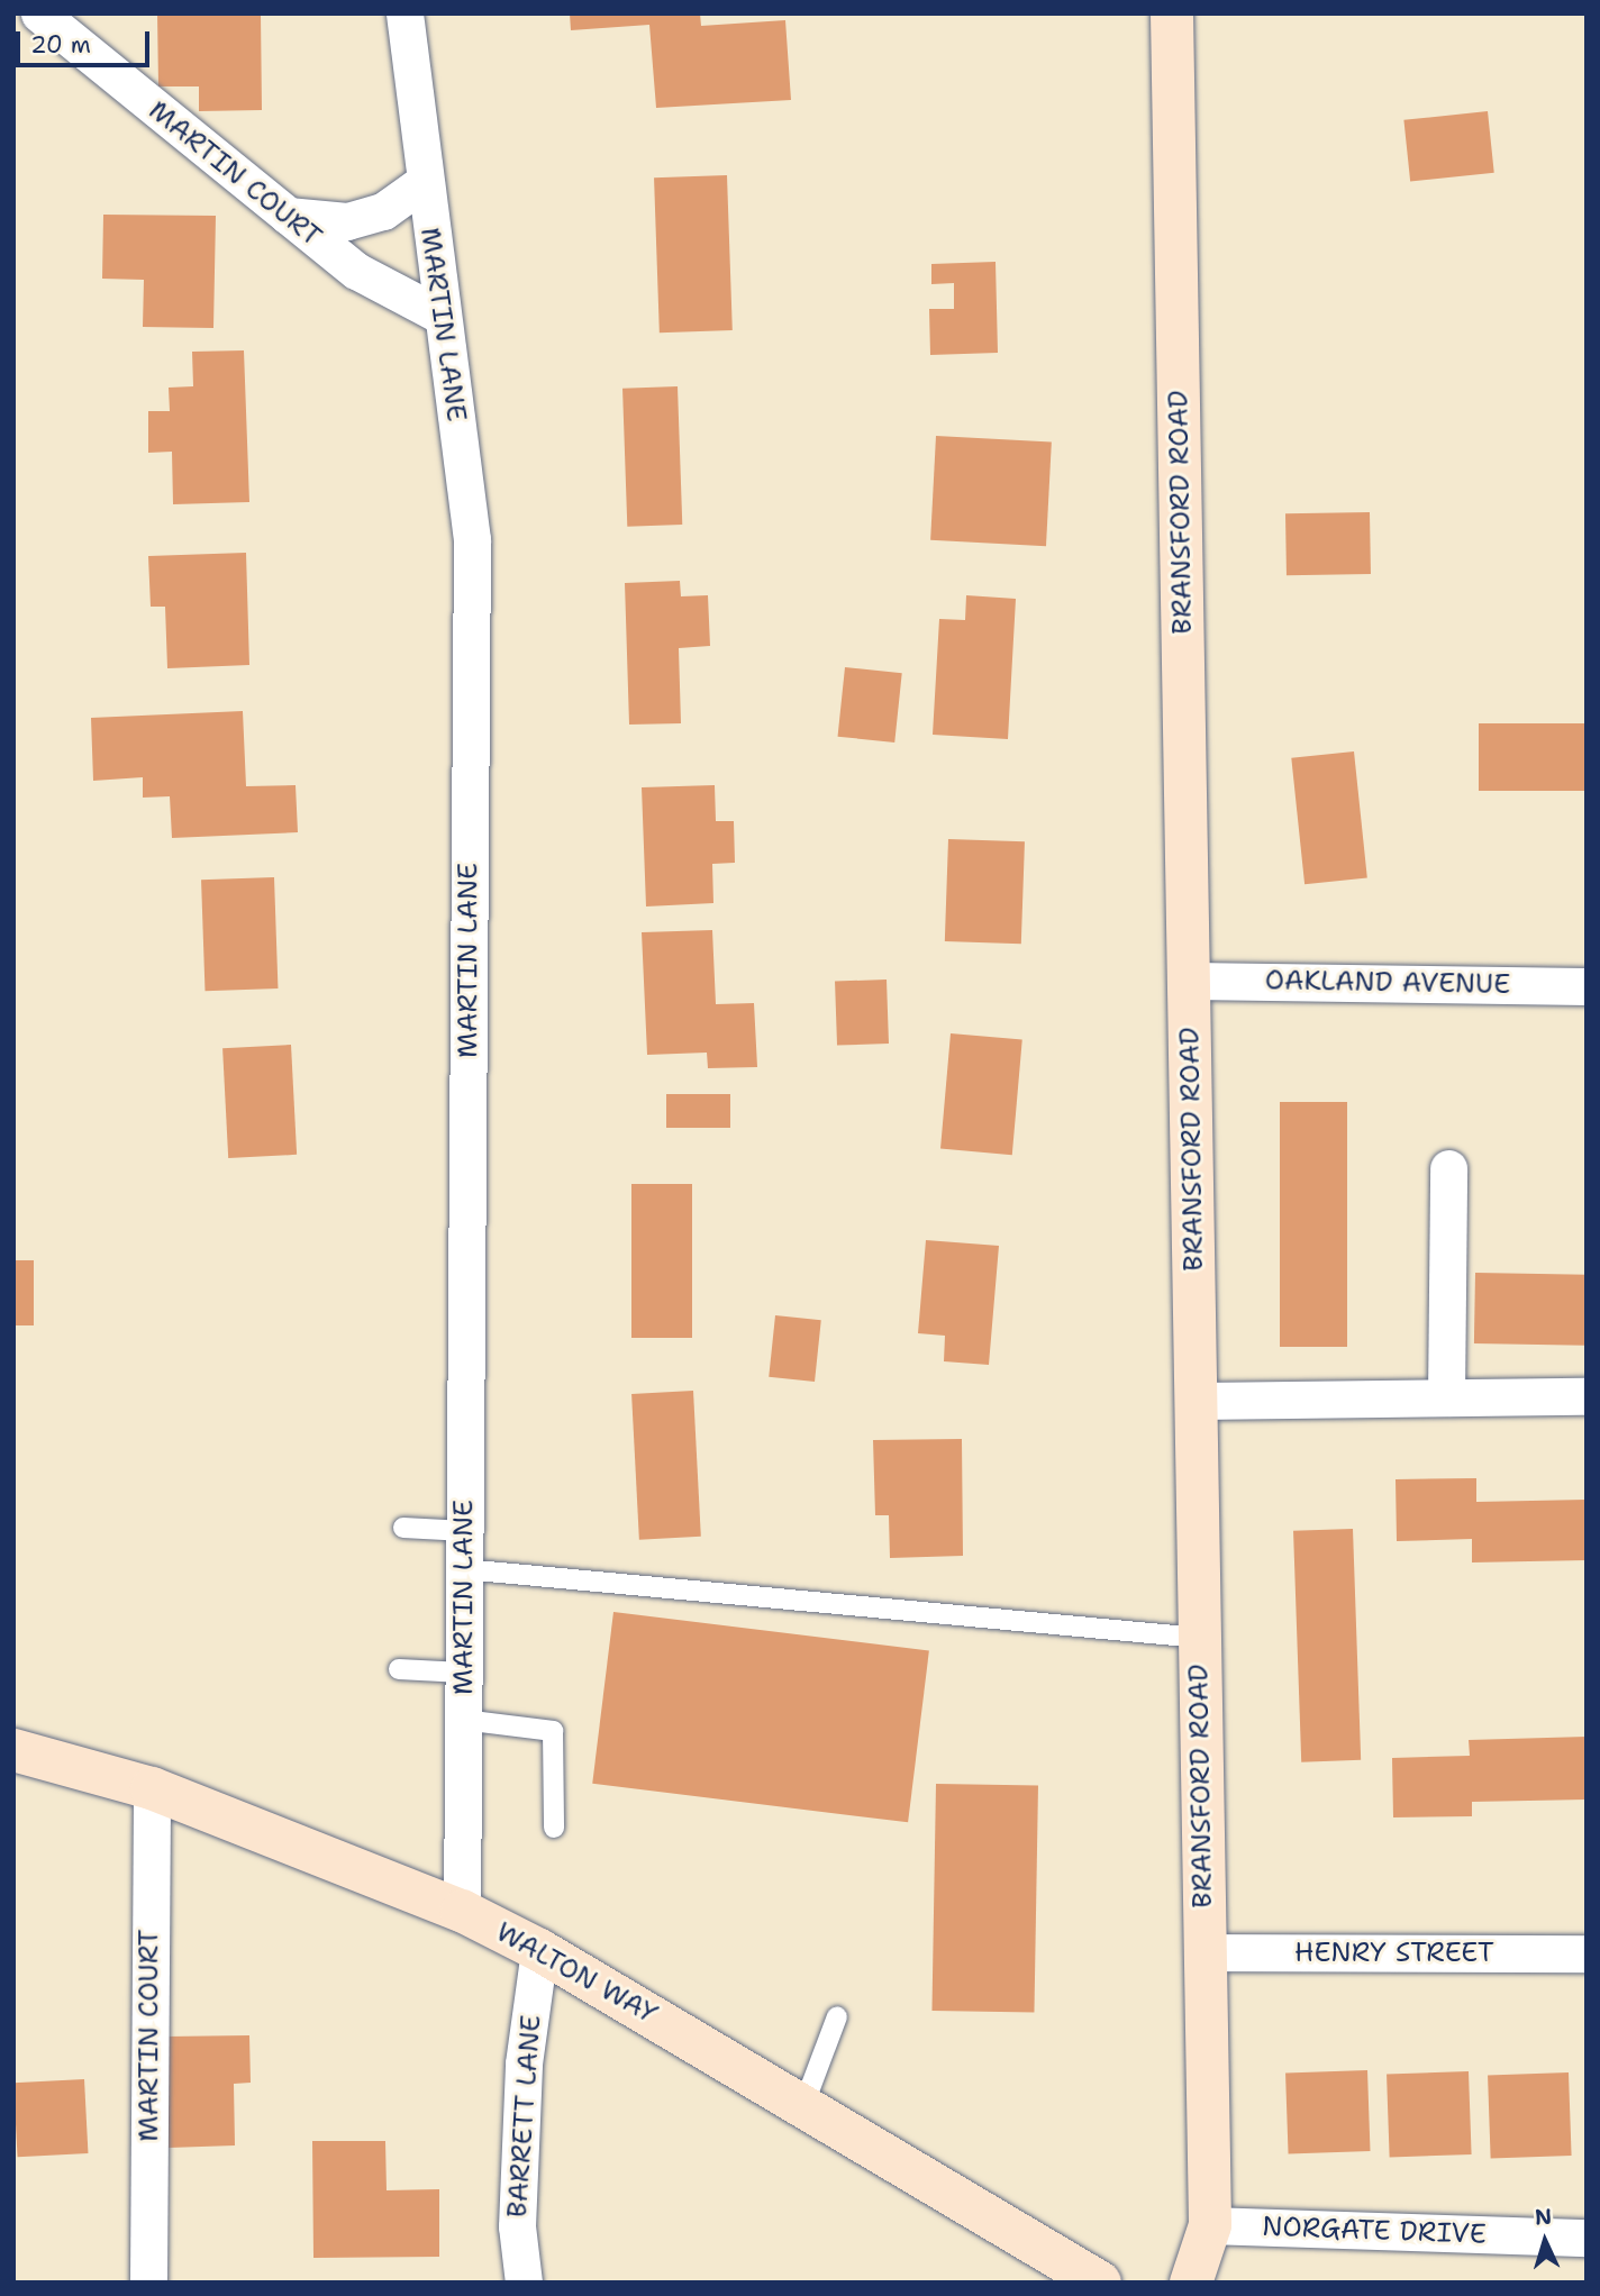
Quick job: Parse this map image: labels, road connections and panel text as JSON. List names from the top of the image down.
{
  "streets": {
    "street": [
      "MARTIN COURT",
      "MARTIN LANE",
      "BRANSFORD ROAD",
      "OAKLAND AVENUE",
      "HENRY STREET",
      "WALTON WAY",
      "BARRETT LANE",
      "NORGATE DRIVE"
    ]
  },
  "crossings": [
    ["MARTIN COURT", "MARTIN LANE"],
    ["MARTIN COURT", "WALTON WAY"],
    ["MARTIN LANE", "WALTON WAY"],
    ["BRANSFORD ROAD", "OAKLAND AVENUE"],
    ["BRANSFORD ROAD", "HENRY STREET"],
    ["BRANSFORD ROAD", "NORGATE DRIVE"],
    ["WALTON WAY", "BARRETT LANE"]
  ],
  "scale_bar": "20 m",
  "north": "top"
}
